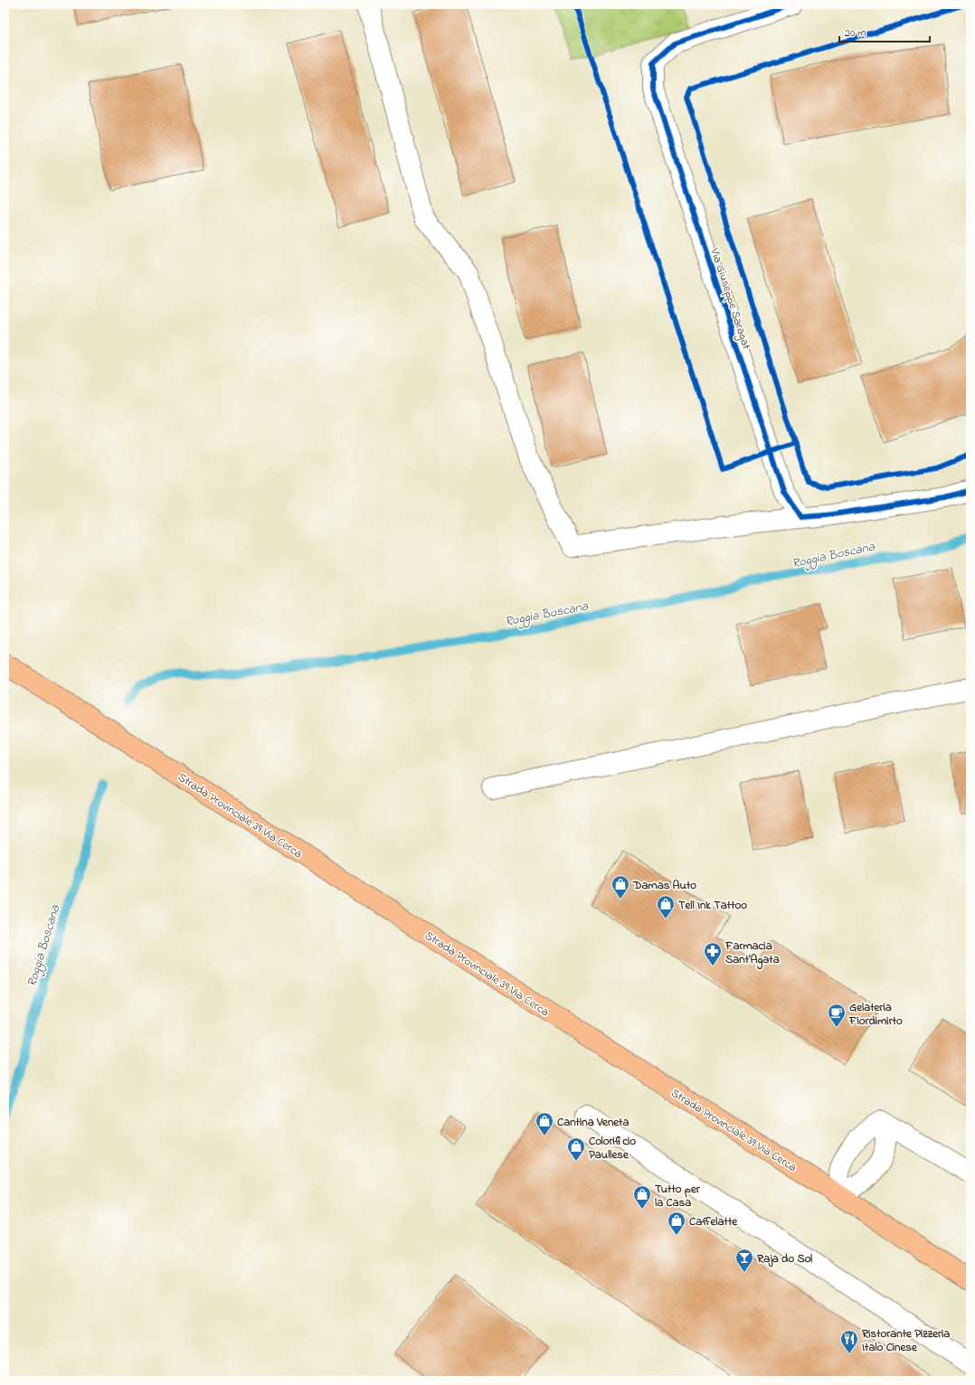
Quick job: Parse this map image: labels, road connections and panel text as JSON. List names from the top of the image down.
{
  "streets": {
    "main road": ["Strada Provinciale 39 Via Cerca"],
    "street": ["Via Giuseppe Saragat"]
  },
  "water": ["Roggia Boscana"],
  "places": {
    "shop": [
      "Damas Auto",
      "Tell Ink Tattoo",
      "Cantina Veneta",
      "Colorificio Paullese",
      "Tutto per la Casa",
      "Caffelatte"
    ],
    "pharmacy": ["Farmacia Sant'Agata"],
    "cafe": ["Gelateria Fiordimirto"],
    "bar": ["Raja do Sol"],
    "restaurant": ["Ristorante Pizzeria Italo Cinese"]
  },
  "scale_bar": "20 m"
}
